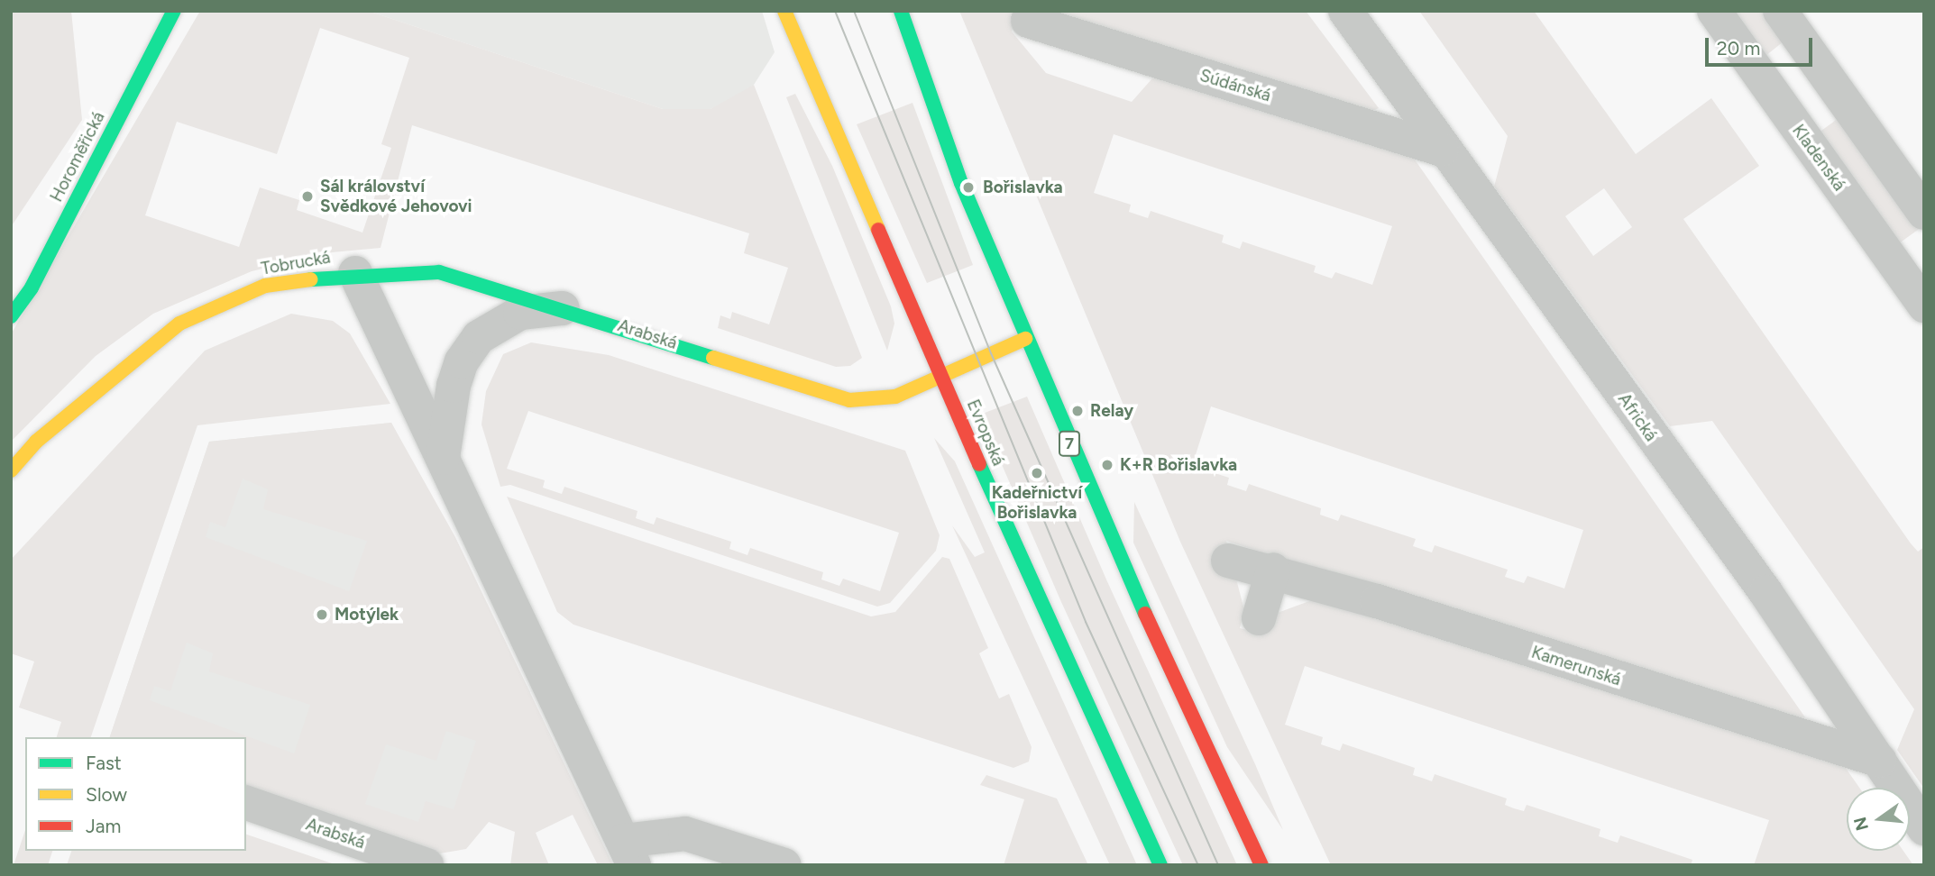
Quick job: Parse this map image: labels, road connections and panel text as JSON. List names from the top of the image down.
{
  "streets": {
    "main road": [
      "Horoměřická",
      "Tobrucká",
      "Arabská",
      "Evropská",
      "7"
    ],
    "street": [
      "Súdánská",
      "Kladenská",
      "Africká",
      "Kamerunská"
    ]
  },
  "crossings": [
    ["Súdánská", "Africká"],
    ["Tobrucká", "Arabská"],
    ["Arabská", "Evropská"],
    ["Arabská", "7"],
    ["Africká", "Kamerunská"]
  ],
  "places": [
    "Bořislavka",
    "Sál království Svědkové Jehovovi",
    "Relay",
    "K+R Bořislavka",
    "Kadeřnictví Bořislavka",
    "Motýlek"
  ],
  "legend": ["Fast", "Slow", "Jam"],
  "scale_bar": "20 m",
  "north": "left"
}
